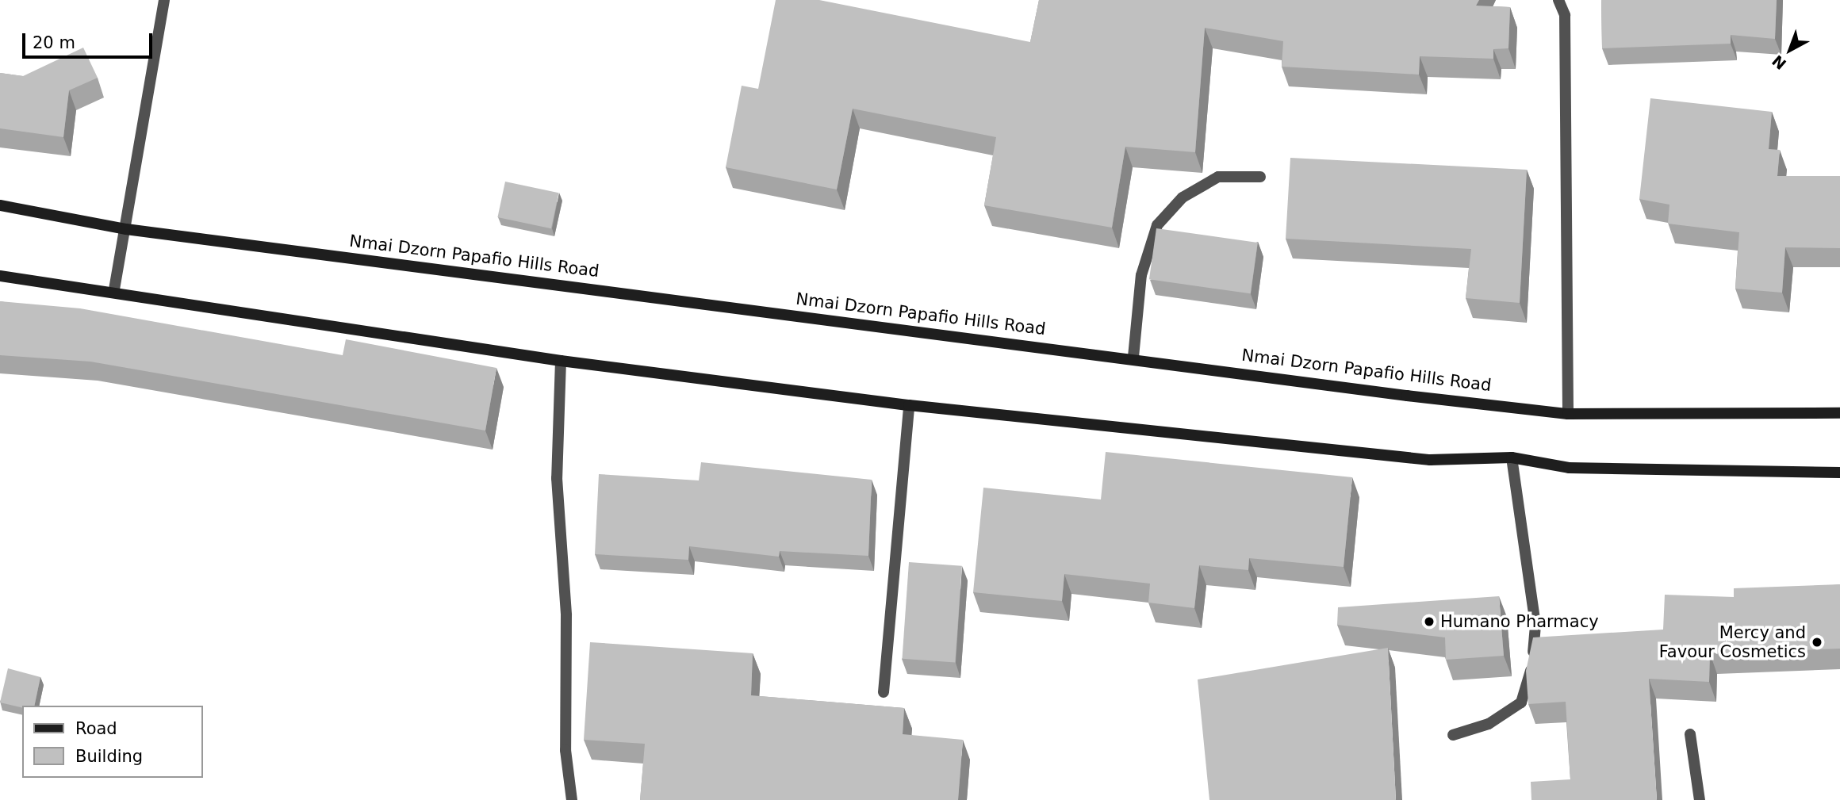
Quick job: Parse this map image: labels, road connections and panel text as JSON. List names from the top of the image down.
{
  "streets": {
    "street": ["Nmai Dzorn Papafio Hills Road"]
  },
  "places": ["Humano Pharmacy", "Mercy and Favour Cosmetics"],
  "legend": ["Road", "Building"],
  "scale_bar": "20 m",
  "north": "bottom left"
}
